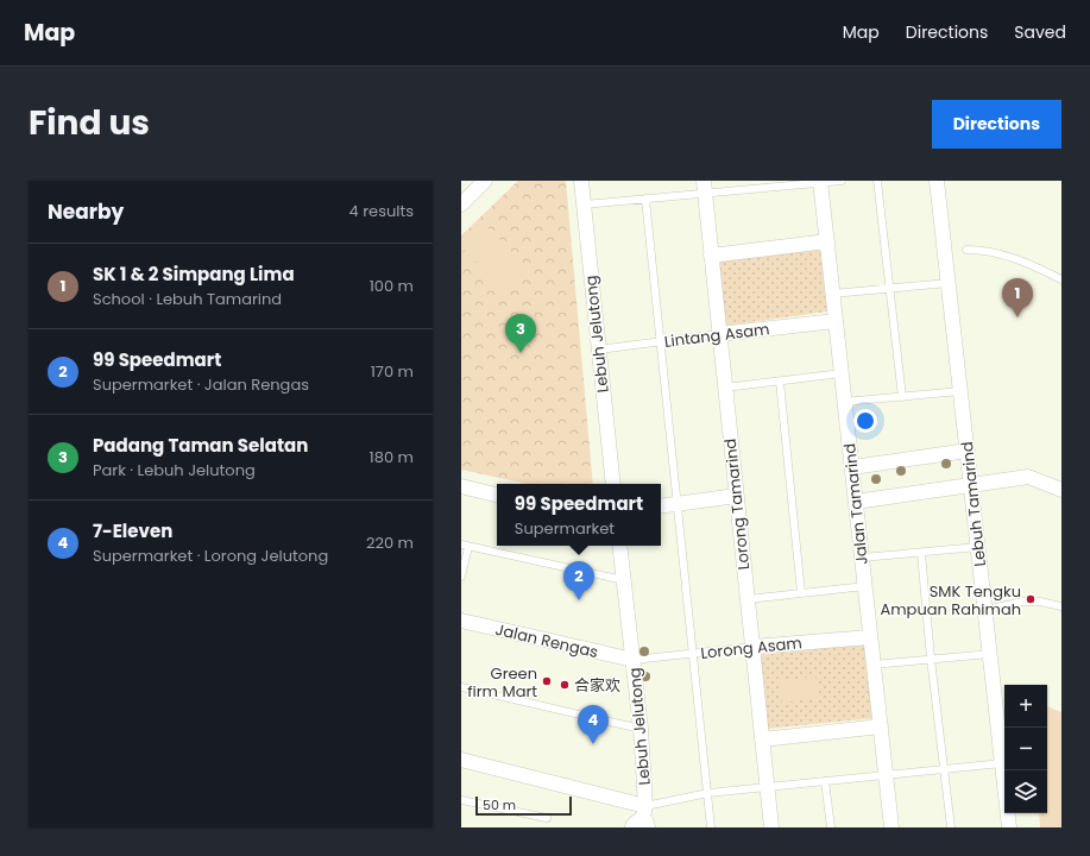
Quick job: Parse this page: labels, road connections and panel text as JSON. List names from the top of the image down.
{
  "streets": {
    "street": [
      "Lebuh Jelutong",
      "Lintang Asam",
      "Lorong Tamarind",
      "Jalan Tamarind",
      "Lebuh Tamarind",
      "Jalan Rengas",
      "Lorong Asam"
    ]
  },
  "crossings": [
    ["Lebuh Jelutong", "Lintang Asam"],
    ["Lebuh Jelutong", "Jalan Rengas"],
    ["Lebuh Jelutong", "Lorong Asam"],
    ["Lintang Asam", "Lorong Tamarind"],
    ["Lintang Asam", "Jalan Tamarind"],
    ["Lorong Tamarind", "Lorong Asam"],
    ["Jalan Tamarind", "Lorong Asam"],
    ["Jalan Rengas", "Lorong Asam"]
  ],
  "places": ["SMK Tengku Ampuan Rahimah", "Green firm Mart", "合家欢"],
  "scale_bar": "50 m",
  "page": {
    "header": "Map",
    "nav": ["Map", "Directions", "Saved"],
    "title": "Find us",
    "buttons": "Directions",
    "heading": ["Nearby", "4 results"],
    "list": [
      {
        "mark": "1",
        "name": "SK 1 & 2 Simpang Lima",
        "note": "School · Lebuh Tamarind",
        "value": "100 m"
      },
      {
        "mark": "2",
        "name": "99 Speedmart",
        "note": "Supermarket · Jalan Rengas",
        "value": "170 m"
      },
      {
        "mark": "3",
        "name": "Padang Taman Selatan",
        "note": "Park · Lebuh Jelutong",
        "value": "180 m"
      },
      {
        "mark": "4",
        "name": "7-Eleven",
        "note": "Supermarket · Lorong Jelutong",
        "value": "220 m"
      }
    ],
    "pins": [
      "1",
      "3",
      "2",
      "4"
    ],
    "popup": ["99 Speedmart", "Supermarket"],
    "map_buttons": ["+", "−"],
    "scale": "50 m"
  }
}
